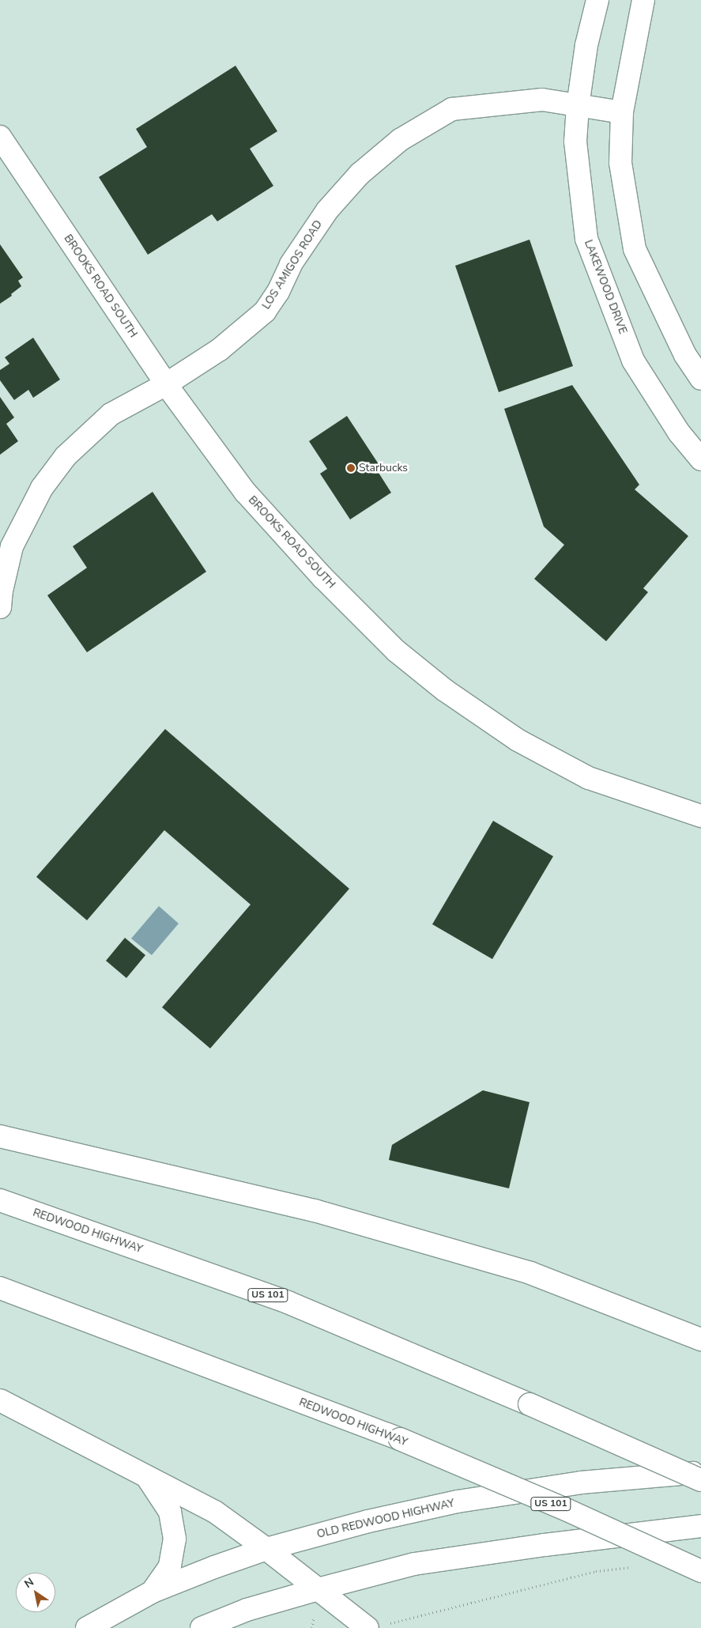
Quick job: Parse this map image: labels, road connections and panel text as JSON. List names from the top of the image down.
{
  "streets": {
    "main road": [
      "LOS AMIGOS ROAD",
      "BROOKS ROAD SOUTH",
      "LAKEWOOD DRIVE",
      "REDWOOD HIGHWAY",
      "US 101",
      "OLD REDWOOD HIGHWAY"
    ]
  },
  "crossings": [
    ["LOS AMIGOS ROAD", "BROOKS ROAD SOUTH"],
    ["LOS AMIGOS ROAD", "LAKEWOOD DRIVE"]
  ],
  "places": ["Starbucks"],
  "north": "top left"
}
